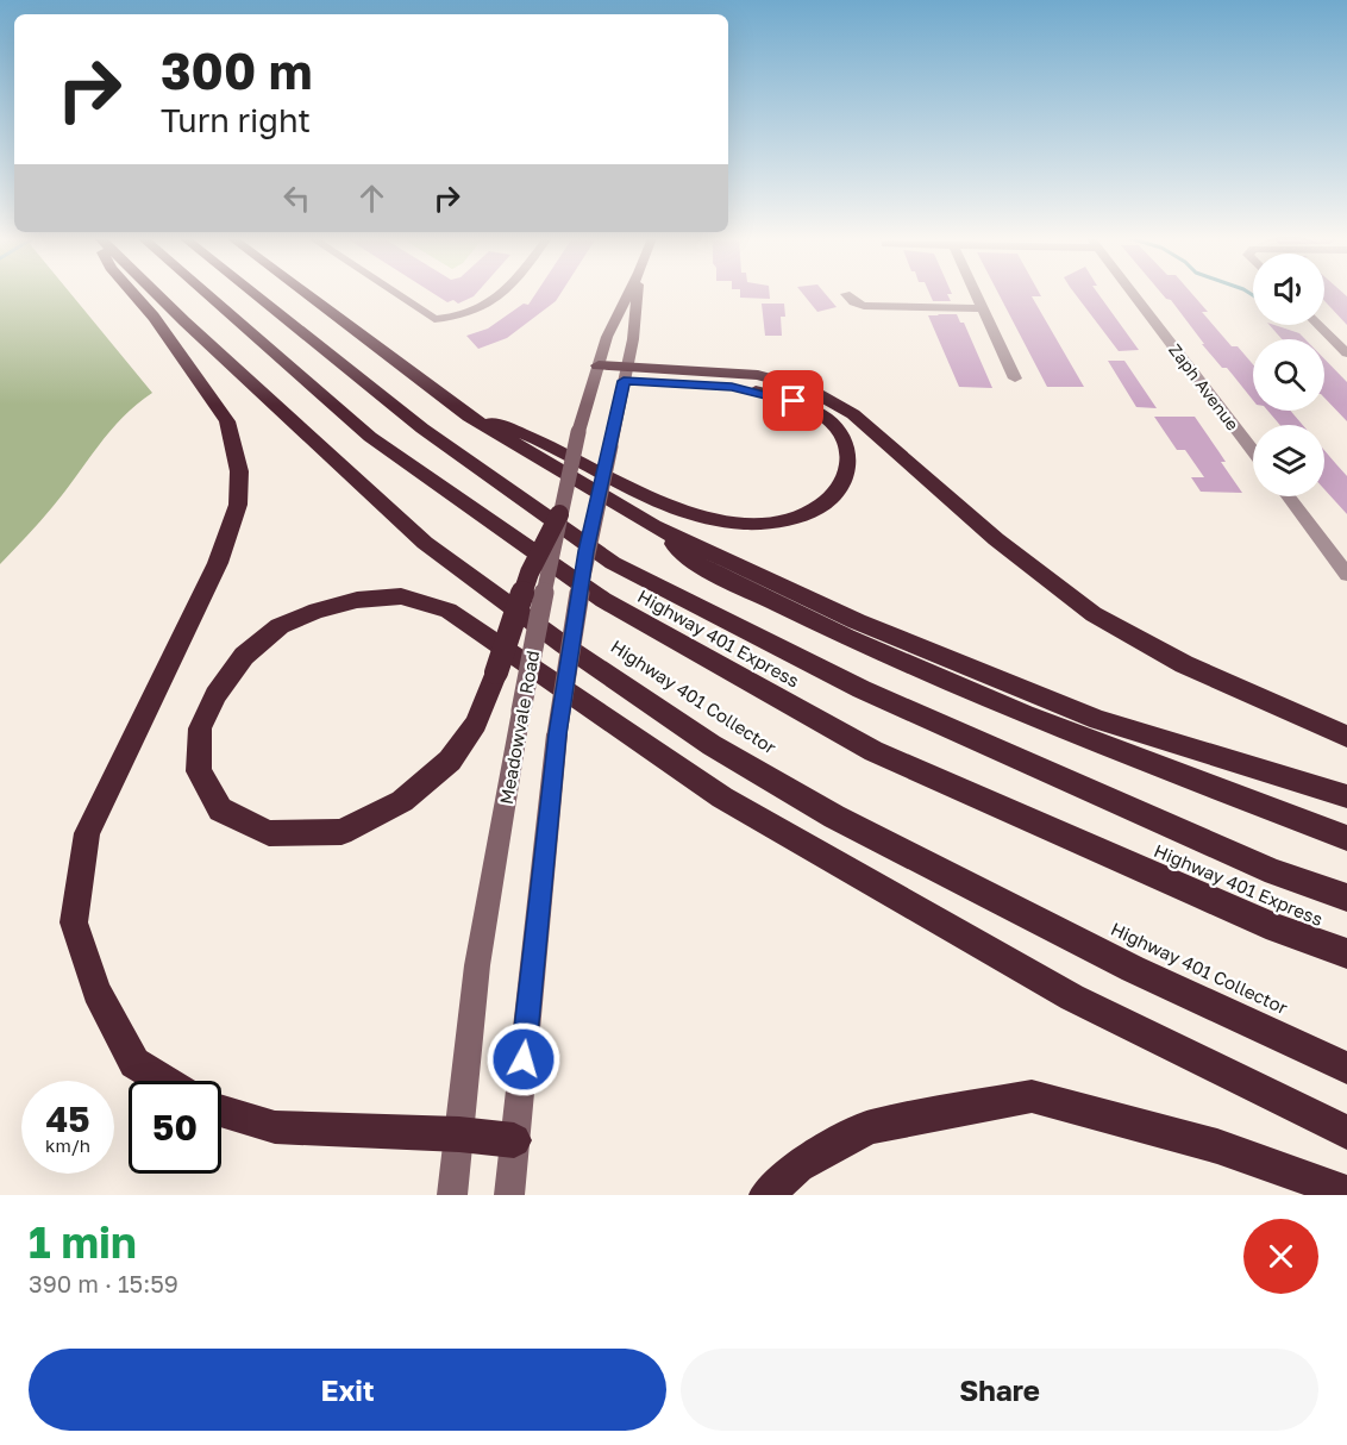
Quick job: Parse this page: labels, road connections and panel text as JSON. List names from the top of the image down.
{
  "streets": {
    "highway": ["Highway 401 Express", "Highway 401 Collector"],
    "main road": ["Meadowvale Road"],
    "street": ["Zaph Avenue"]
  },
  "page": {
    "turn": ["300 m", "Turn right"],
    "speed": "45 km/h",
    "limit": "50",
    "heading": ["1 min", "390 m · 15:59"],
    "buttons": ["Exit", "Share"]
  }
}
